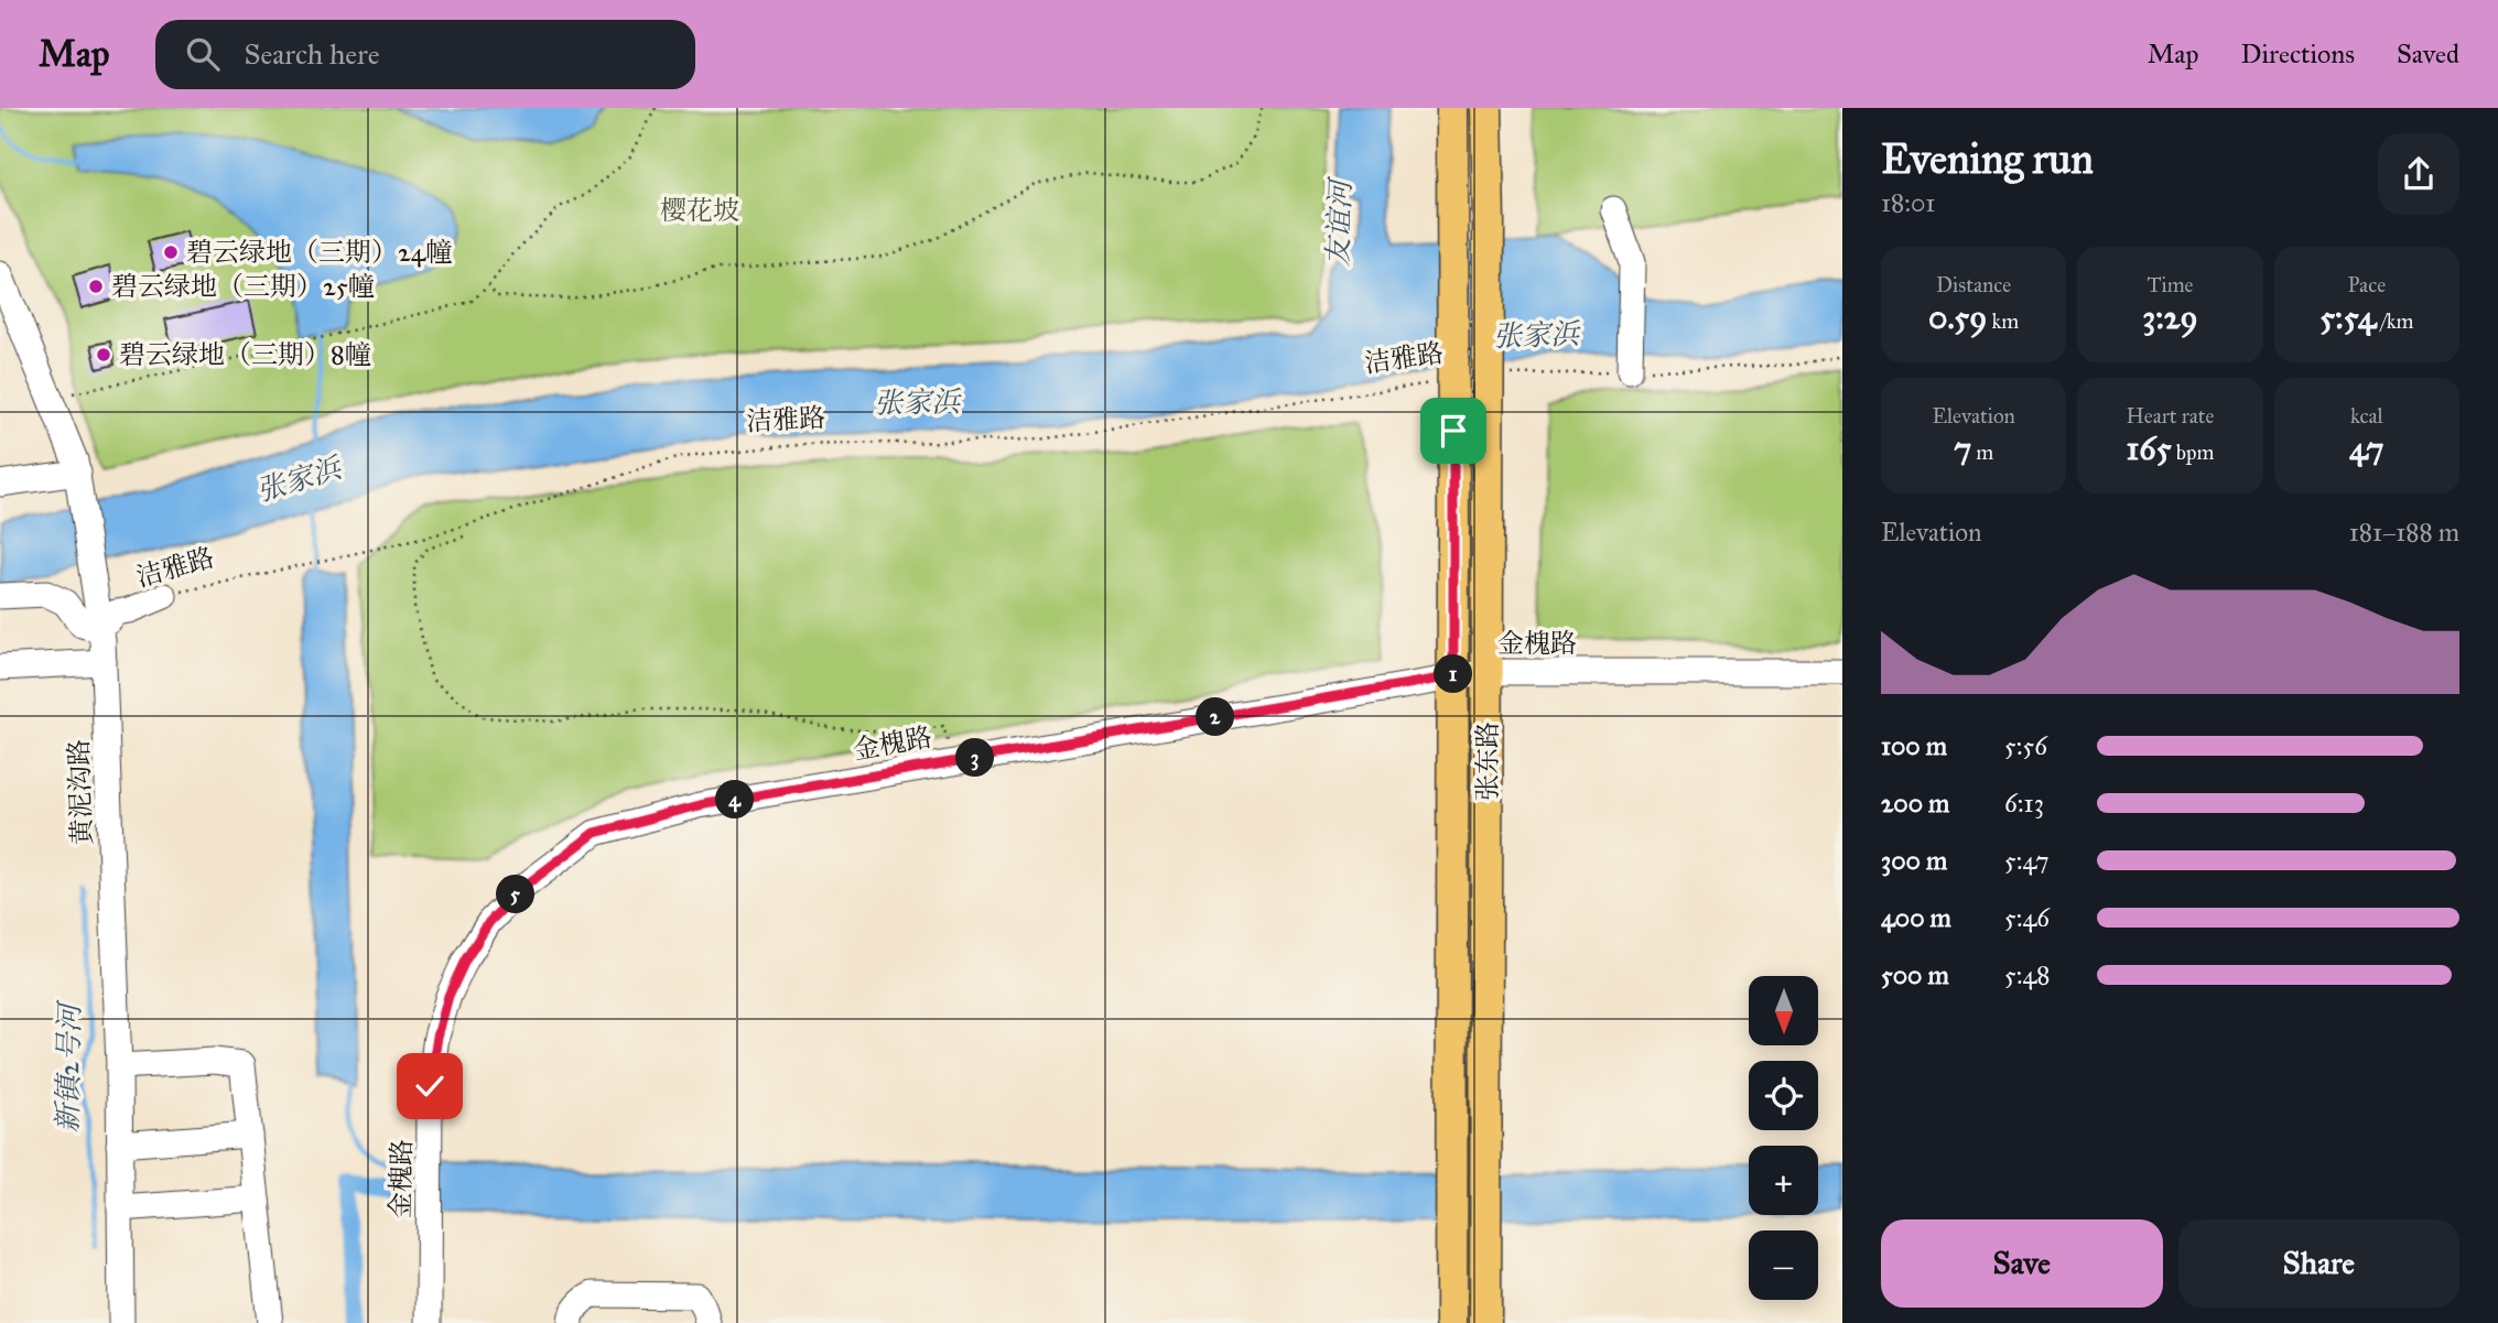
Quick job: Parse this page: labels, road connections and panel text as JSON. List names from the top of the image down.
{
  "streets": {
    "main road": ["张东路"],
    "street": ["洁雅路", "金槐路", "黄泥沟路"]
  },
  "crossings": [
    ["洁雅路", "黄泥沟路"],
    ["金槐路", "张东路"]
  ],
  "water": ["友谊河", "张家浜", "新镇2号河"],
  "parks": ["樱花坡"],
  "places": ["碧云绿地（三期）24幢", "碧云绿地（三期）25幢", "碧云绿地（三期）8幢"],
  "north": "bottom",
  "page": {
    "header": "Map",
    "search": "Search here",
    "nav": ["Map", "Directions", "Saved"],
    "heading": ["Evening run", "18:01"],
    "stats": [
      ["Distance", "0.59 km"],
      ["Time", "3:29"],
      ["Pace", "5:54 /km"],
      ["Elevation", "7 m"],
      ["Heart rate", "165 bpm"],
      ["kcal", "47"]
    ],
    "chart": ["Elevation", "181–188 m"],
    "pins": [
      "1",
      "2",
      "3",
      "4",
      "5"
    ],
    "list": [
      {
        "name": "100 m",
        "note": "5:56"
      },
      {
        "name": "200 m",
        "note": "6:13"
      },
      {
        "name": "300 m",
        "note": "5:47"
      },
      {
        "name": "400 m",
        "note": "5:46"
      },
      {
        "name": "500 m",
        "note": "5:48"
      }
    ],
    "map_buttons": ["+", "−"],
    "buttons": ["Save", "Share"]
  }
}
